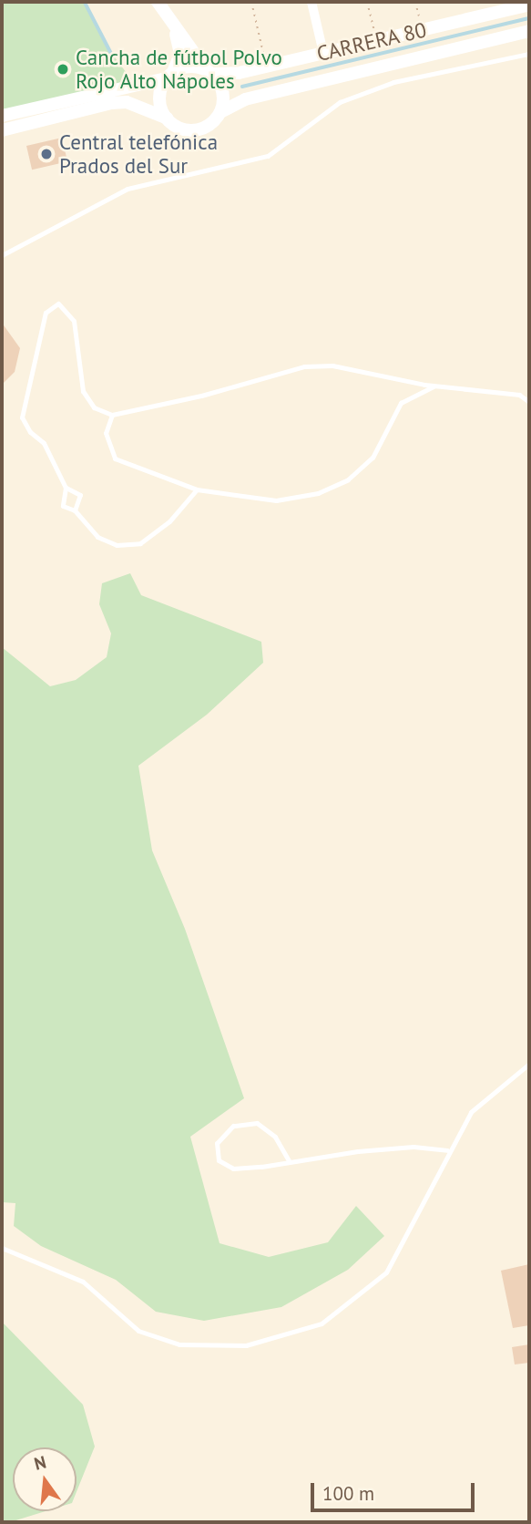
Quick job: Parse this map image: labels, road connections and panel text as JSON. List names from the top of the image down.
{
  "streets": {
    "street": ["CARRERA 80"]
  },
  "places": ["Cancha de fútbol Polvo Rojo Alto Nápoles", "Central telefónica Prados del Sur"],
  "scale_bar": "100 m",
  "north": "top"
}
